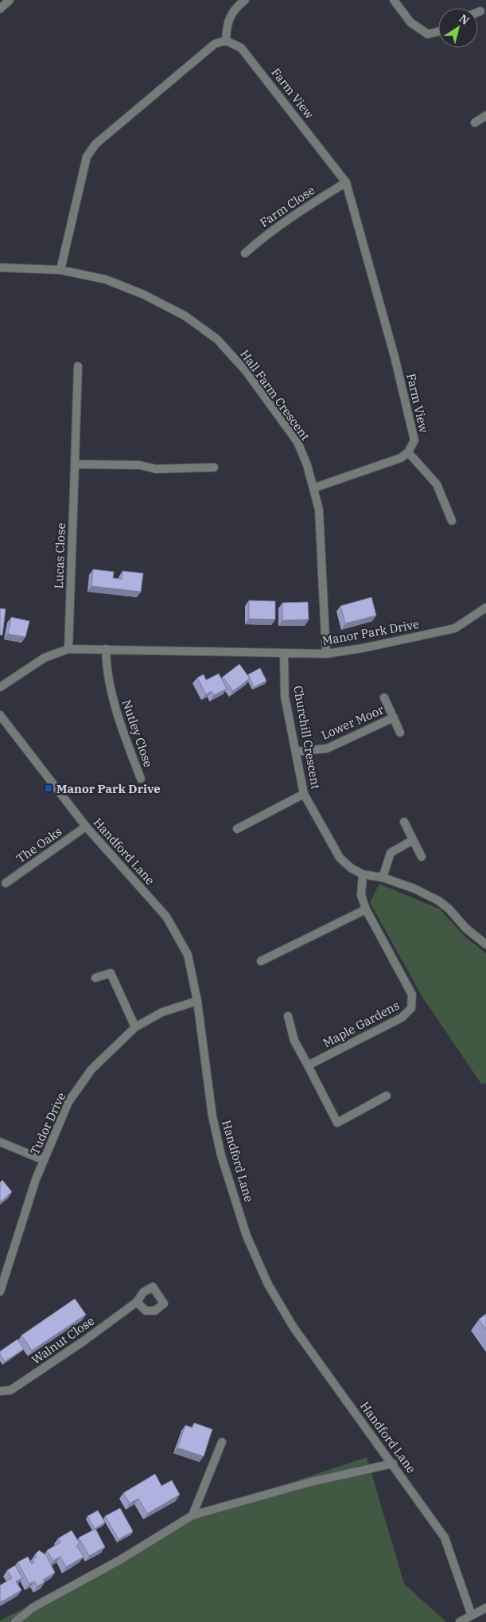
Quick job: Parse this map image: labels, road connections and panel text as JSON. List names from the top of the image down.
{
  "streets": {
    "street": [
      "Farm View",
      "Farm Close",
      "Hall Farm Crescent",
      "Lucas Close",
      "Manor Park Drive",
      "Lower Moor",
      "Nutley Close",
      "Churchill Crescent",
      "The Oaks",
      "Handford Lane",
      "Maple Gardens",
      "Tudor Drive",
      "Walnut Close"
    ]
  },
  "crossings": [
    ["Farm View", "Farm Close"],
    ["Hall Farm Crescent", "Manor Park Drive"],
    ["Lucas Close", "Manor Park Drive"],
    ["Manor Park Drive", "Nutley Close"],
    ["Manor Park Drive", "Churchill Crescent"],
    ["Lower Moor", "Churchill Crescent"],
    ["Churchill Crescent", "Maple Gardens"],
    ["The Oaks", "Handford Lane"],
    ["Handford Lane", "Tudor Drive"]
  ],
  "places": {
    "transit": ["Manor Park Drive"]
  },
  "north": "top right"
}
